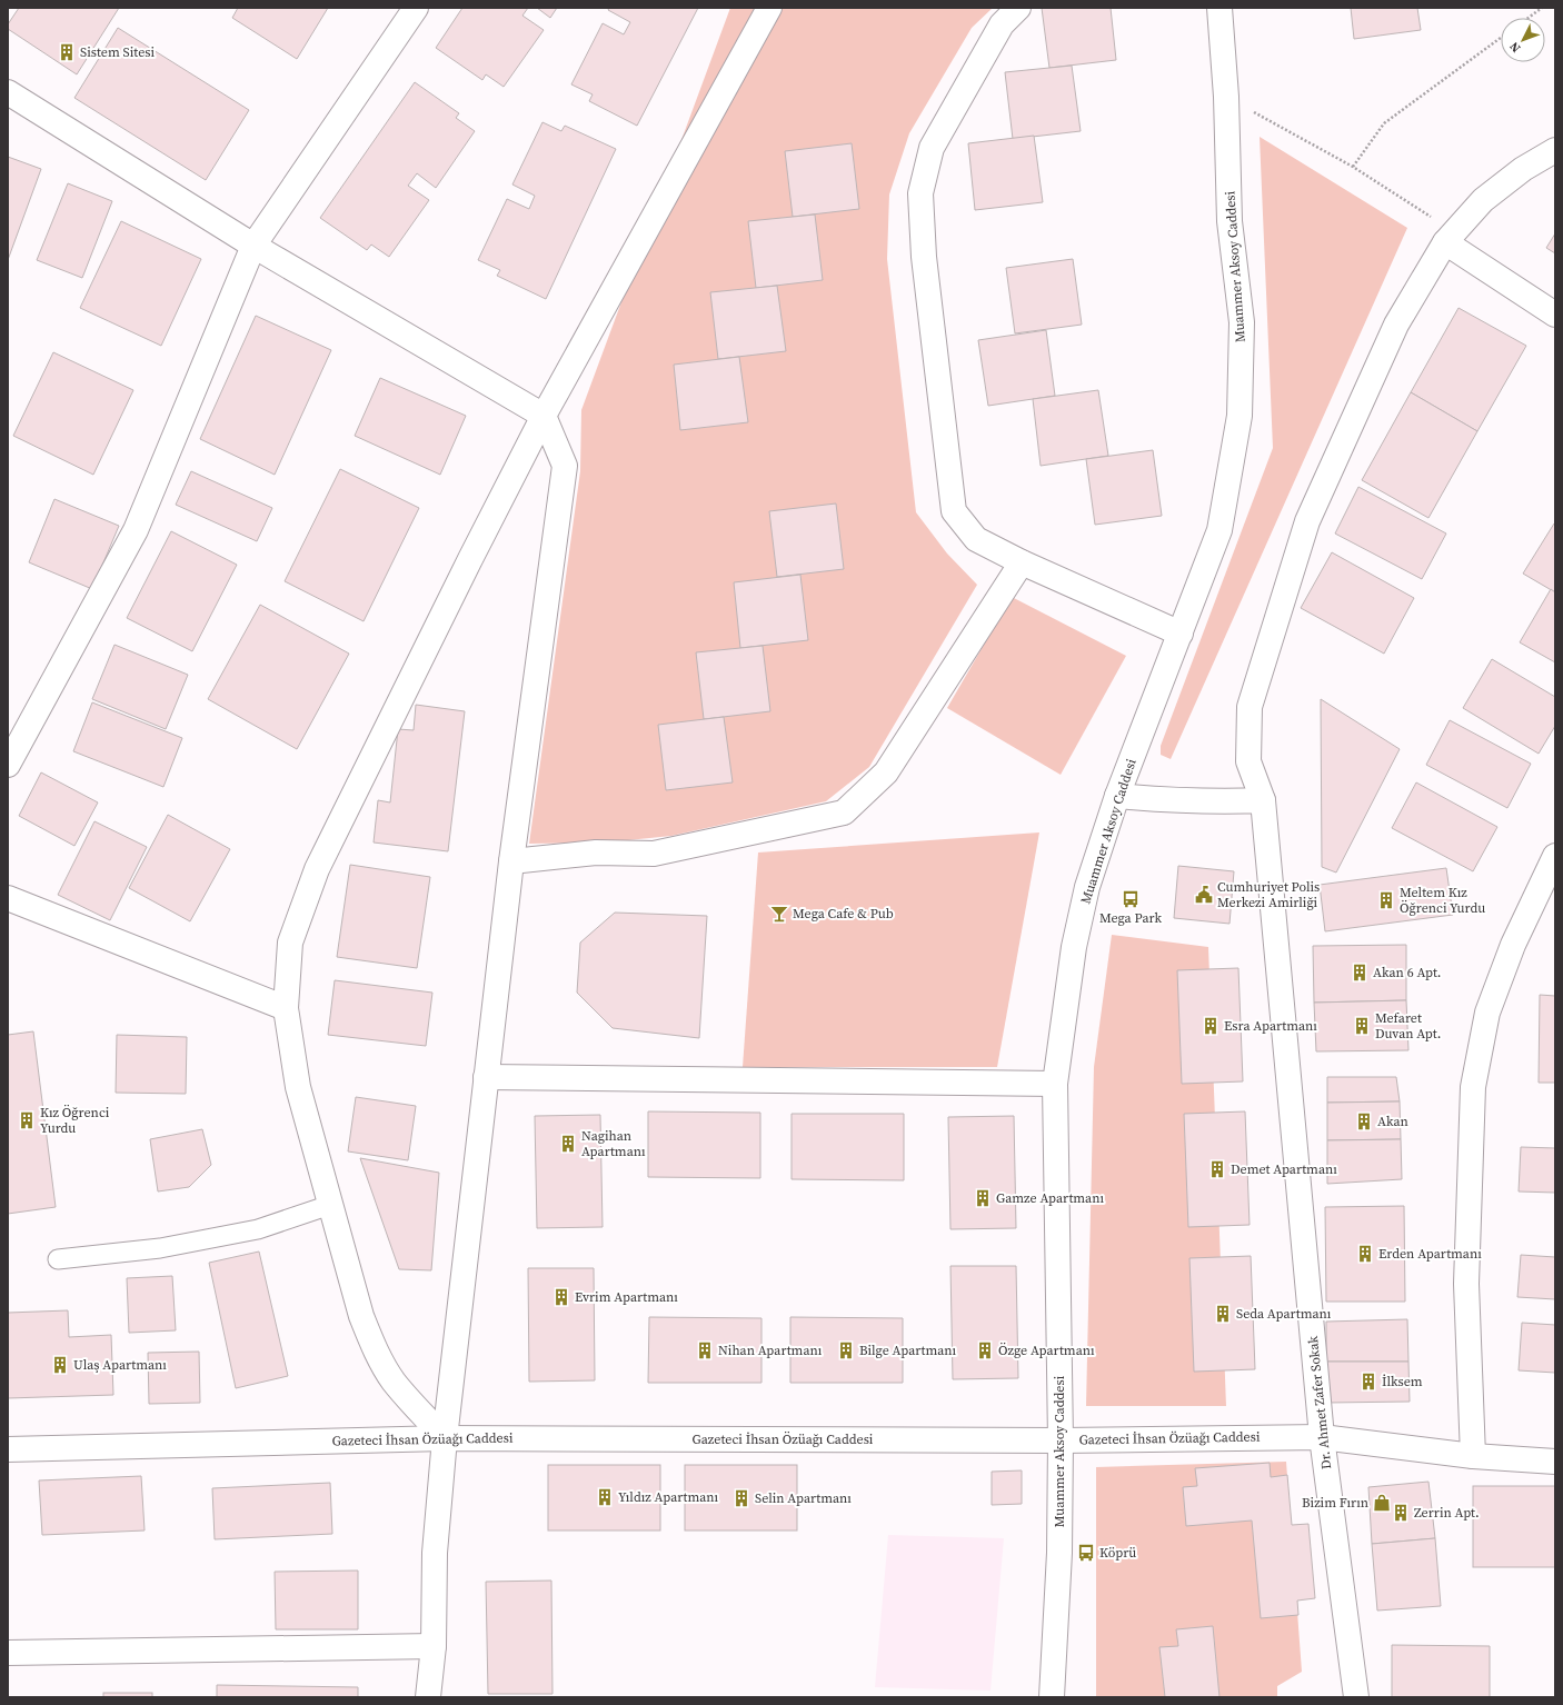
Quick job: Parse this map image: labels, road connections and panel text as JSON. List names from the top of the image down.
{
  "streets": {
    "street": ["Muammer Aksoy Caddesi", "Dr. Ahmet Zafer Sokak", "Gazeteci İhsan Özüağı Caddesi"]
  },
  "crossings": [
    ["Muammer Aksoy Caddesi", "Gazeteci İhsan Özüağı Caddesi"],
    ["Dr. Ahmet Zafer Sokak", "Gazeteci İhsan Özüağı Caddesi"]
  ],
  "places": {
    "building": [
      "Sistem Sitesi",
      "Meltem Kız Öğrenci Yurdu",
      "Akan 6 Apt.",
      "Esra Apartmanı",
      "Mefaret Duvan Apt.",
      "Kız Öğrenci Yurdu",
      "Akan",
      "Nagihan Apartmanı",
      "Demet Apartmanı",
      "Gamze Apartmanı",
      "Erden Apartmanı",
      "Evrim Apartmanı",
      "Seda Apartmanı",
      "Nihan Apartmanı",
      "Bilge Apartmanı",
      "Özge Apartmanı",
      "Ulaş Apartmanı",
      "İlksem",
      "Yıldız Apartmanı",
      "Selin Apartmanı",
      "Zerrin Apt."
    ],
    "public building": ["Cumhuriyet Polis Merkezi Amirliği"],
    "bus stop": ["Mega Park", "Köprü"],
    "bar": ["Mega Cafe & Pub"],
    "shop": ["Bizim Fırın"]
  },
  "north": "bottom left"
}
